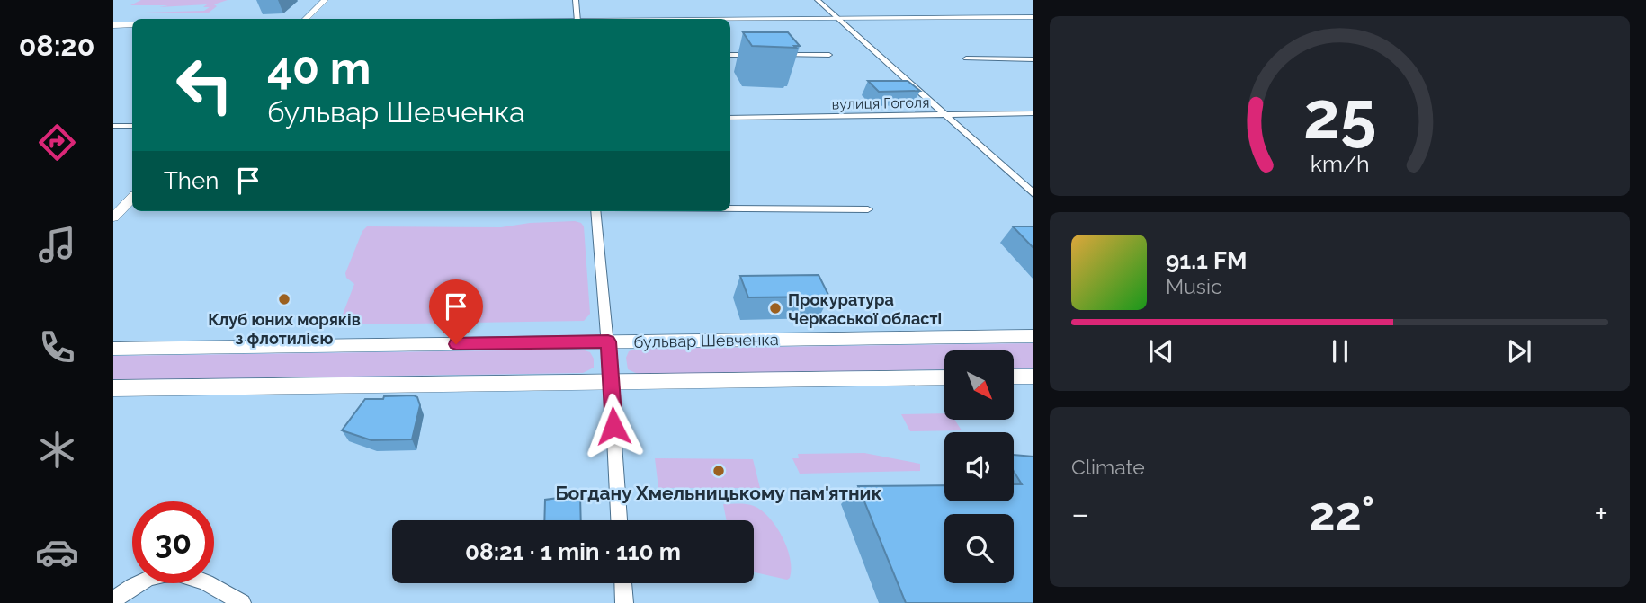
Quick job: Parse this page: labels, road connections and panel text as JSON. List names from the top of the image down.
{
  "streets": {
    "main road": ["бульвар Шевченка"],
    "street": ["вулиця Гоголя"]
  },
  "places": ["Клуб юних моряків з флотилією", "Прокуратура Черкаської області", "Богдану Хмельницькому пам'ятник"],
  "north": "bottom right",
  "page": {
    "tabs": "08:20",
    "turn": ["40 m", "бульвар Шевченка"],
    "then": "Then",
    "song": ["91.1 FM", "Music"],
    "tile": "Climate",
    "heat": ["−", "22°", "+"],
    "limit": "30",
    "trip": "08:21 · 1 min · 110 m",
    "gauge": ["25", "km/h"]
  }
}
